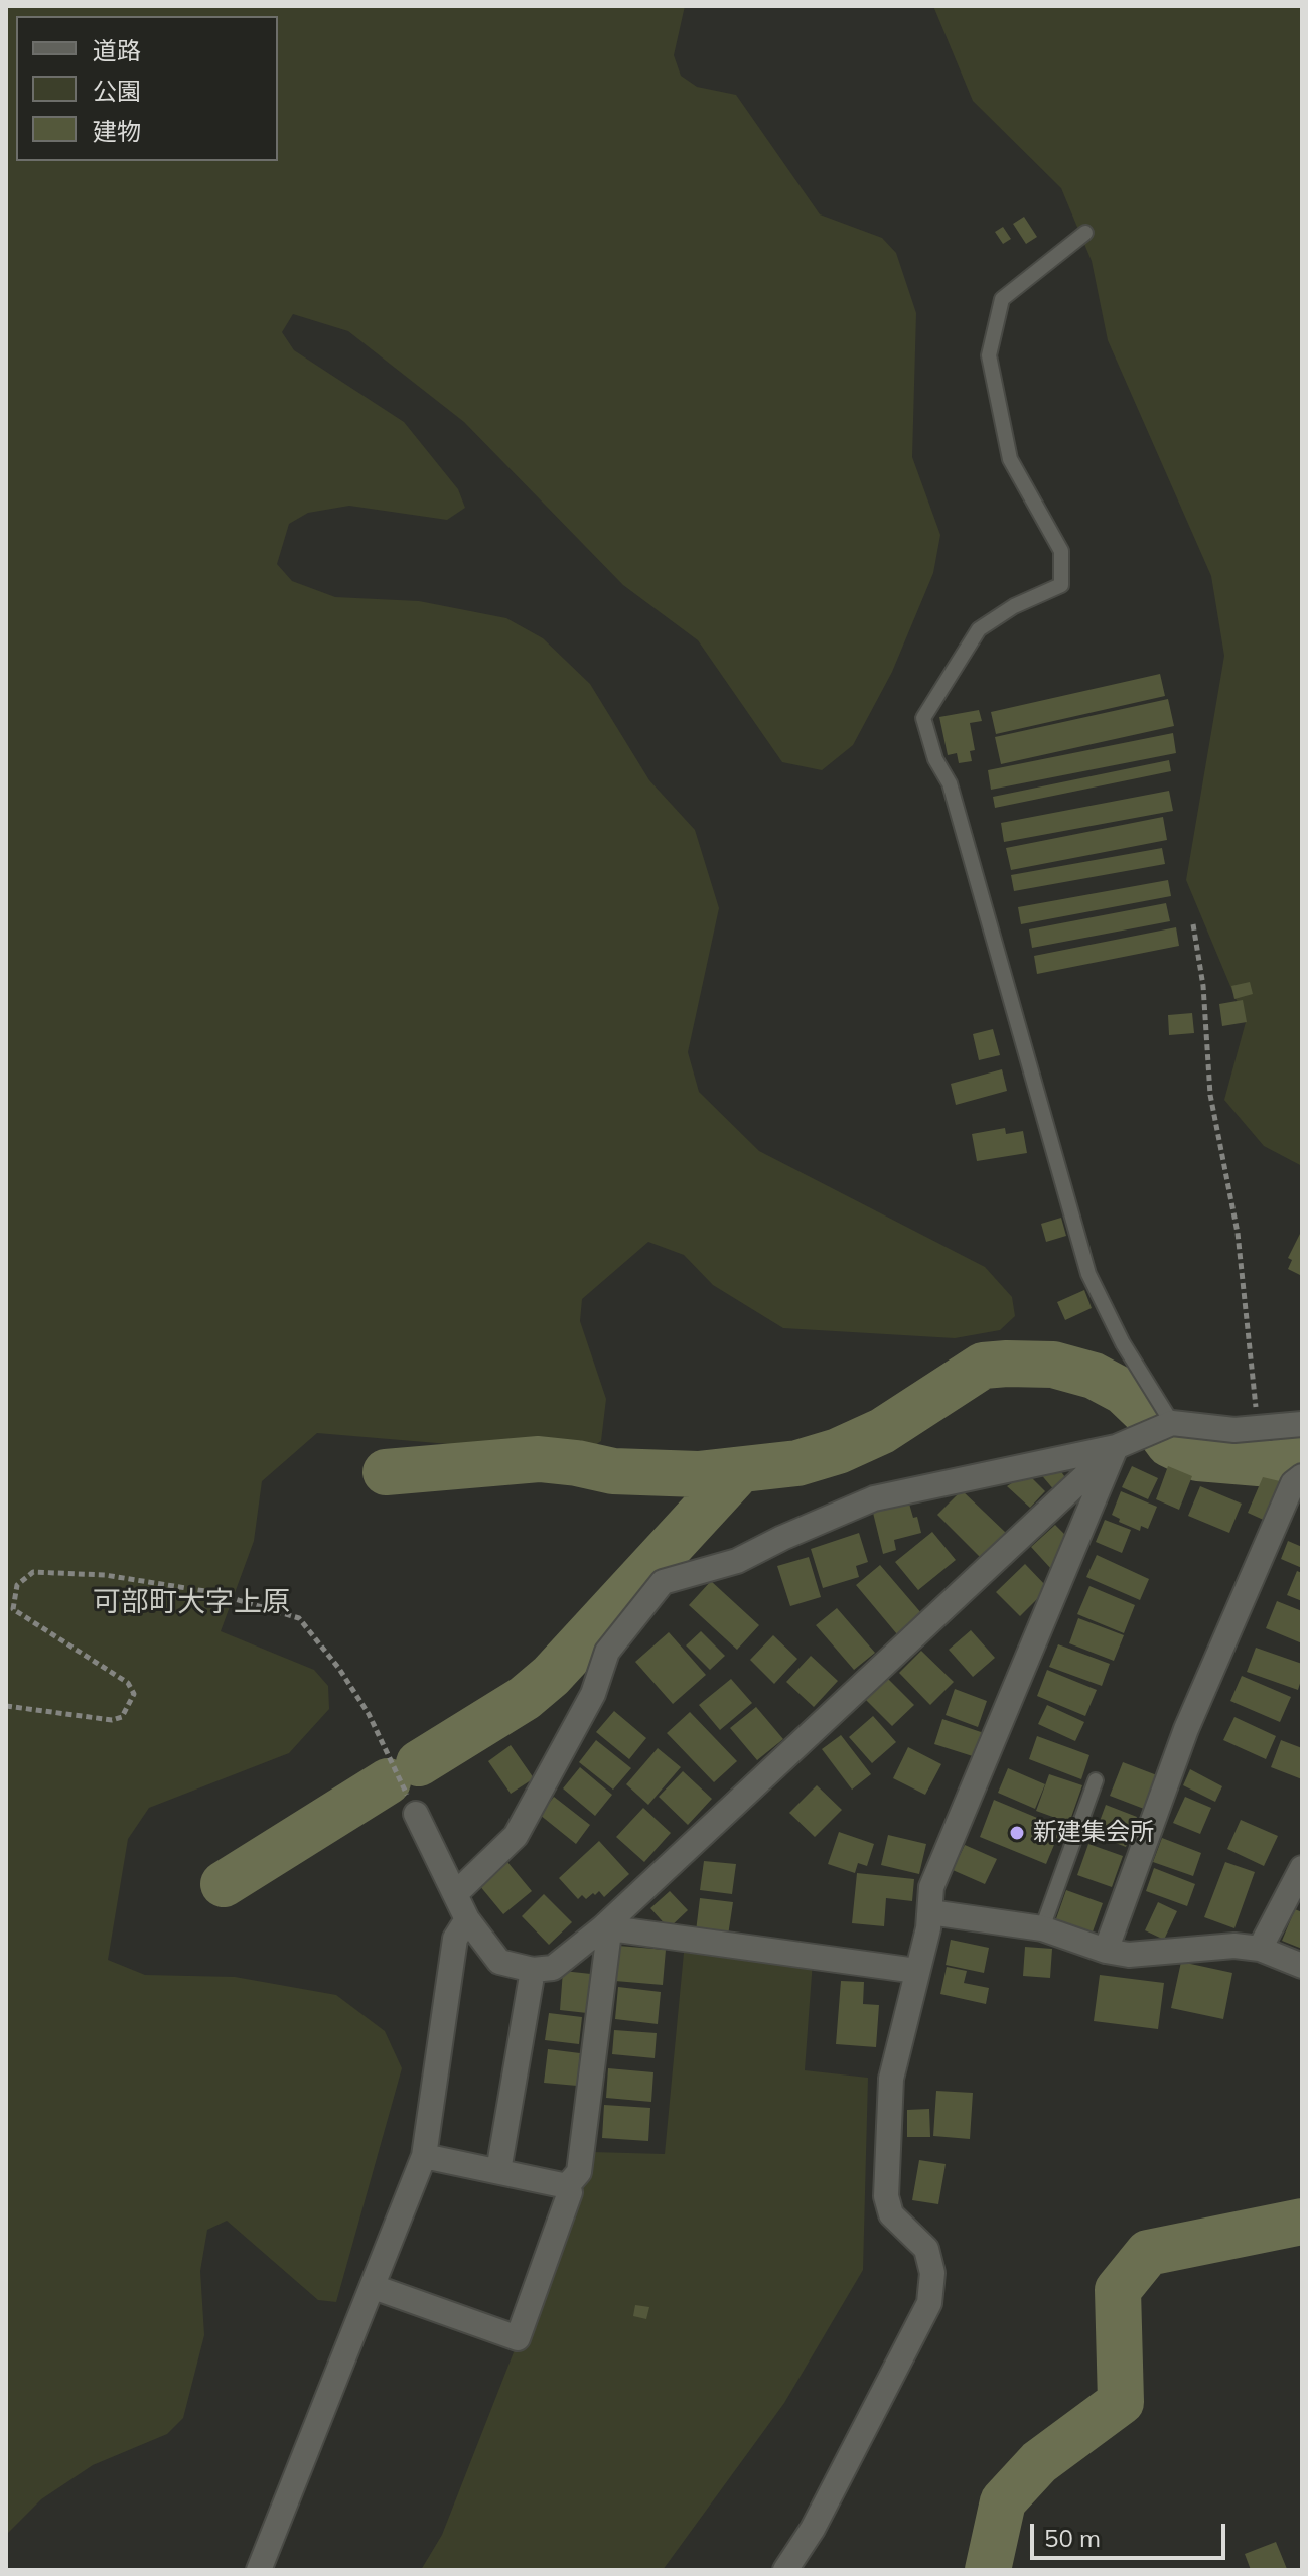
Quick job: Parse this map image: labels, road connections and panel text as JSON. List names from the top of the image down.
{
  "districts": ["可部町大字上原"],
  "places": ["新建集会所"],
  "legend": ["道路", "公園", "建物"],
  "scale_bar": "50 m"
}
